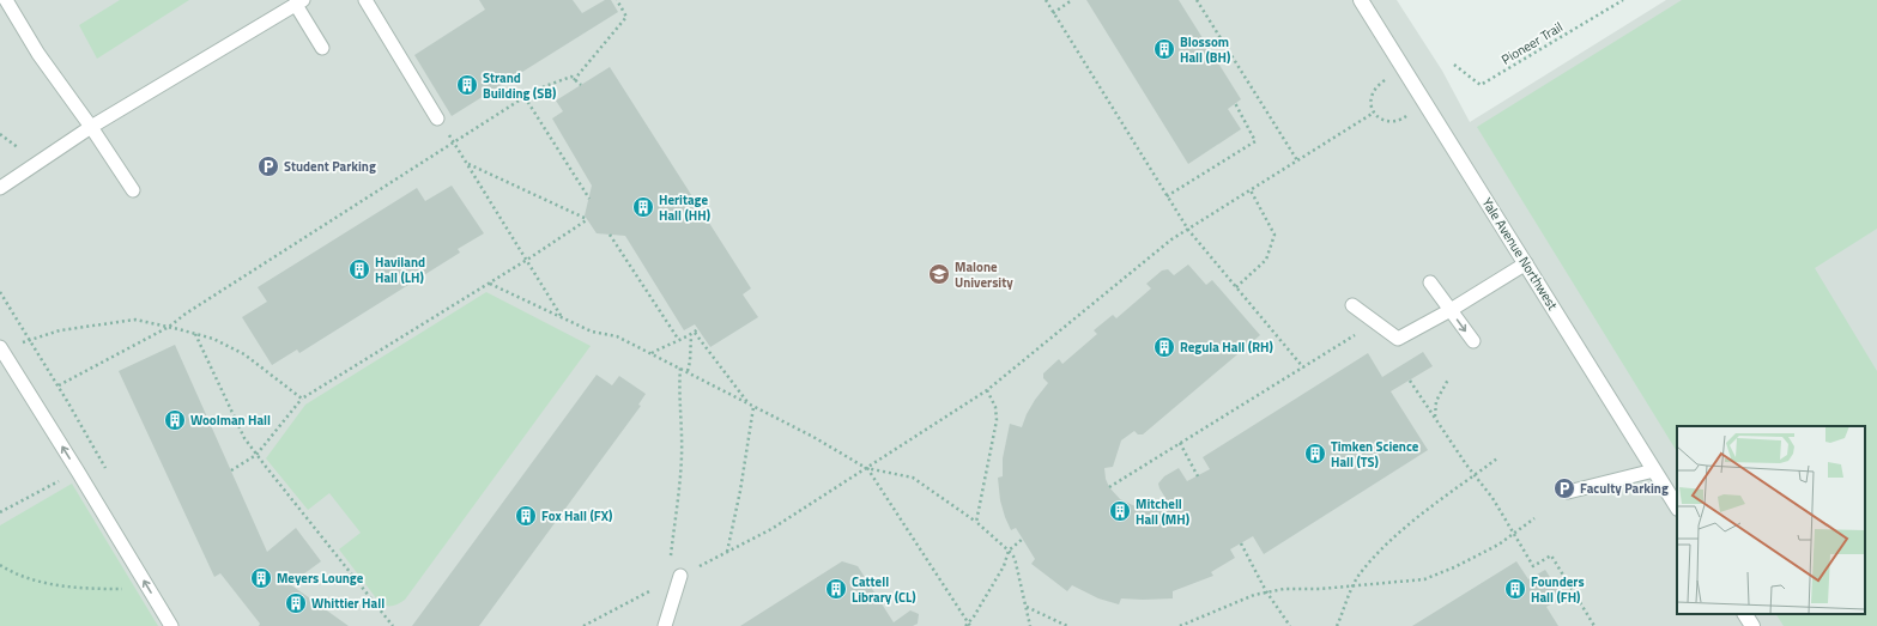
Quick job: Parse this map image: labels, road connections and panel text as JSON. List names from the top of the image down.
{
  "streets": {
    "street": ["Yale Avenue Northwest"],
    "path": ["Pioneer Trail"]
  },
  "places": {
    "building": [
      "Blossom Hall (BH)",
      "Strand Building (SB)",
      "Heritage Hall (HH)",
      "Haviland Hall (LH)",
      "Regula Hall (RH)",
      "Woolman Hall",
      "Timken Science Hall (TS)",
      "Mitchell Hall (MH)",
      "Fox Hall (FX)",
      "Meyers Lounge",
      "Cattell Library (CL)",
      "Founders Hall (FH)",
      "Whittier Hall"
    ],
    "parking": ["Student Parking", "Faculty Parking"],
    "school or university": ["Malone University"]
  }
}
